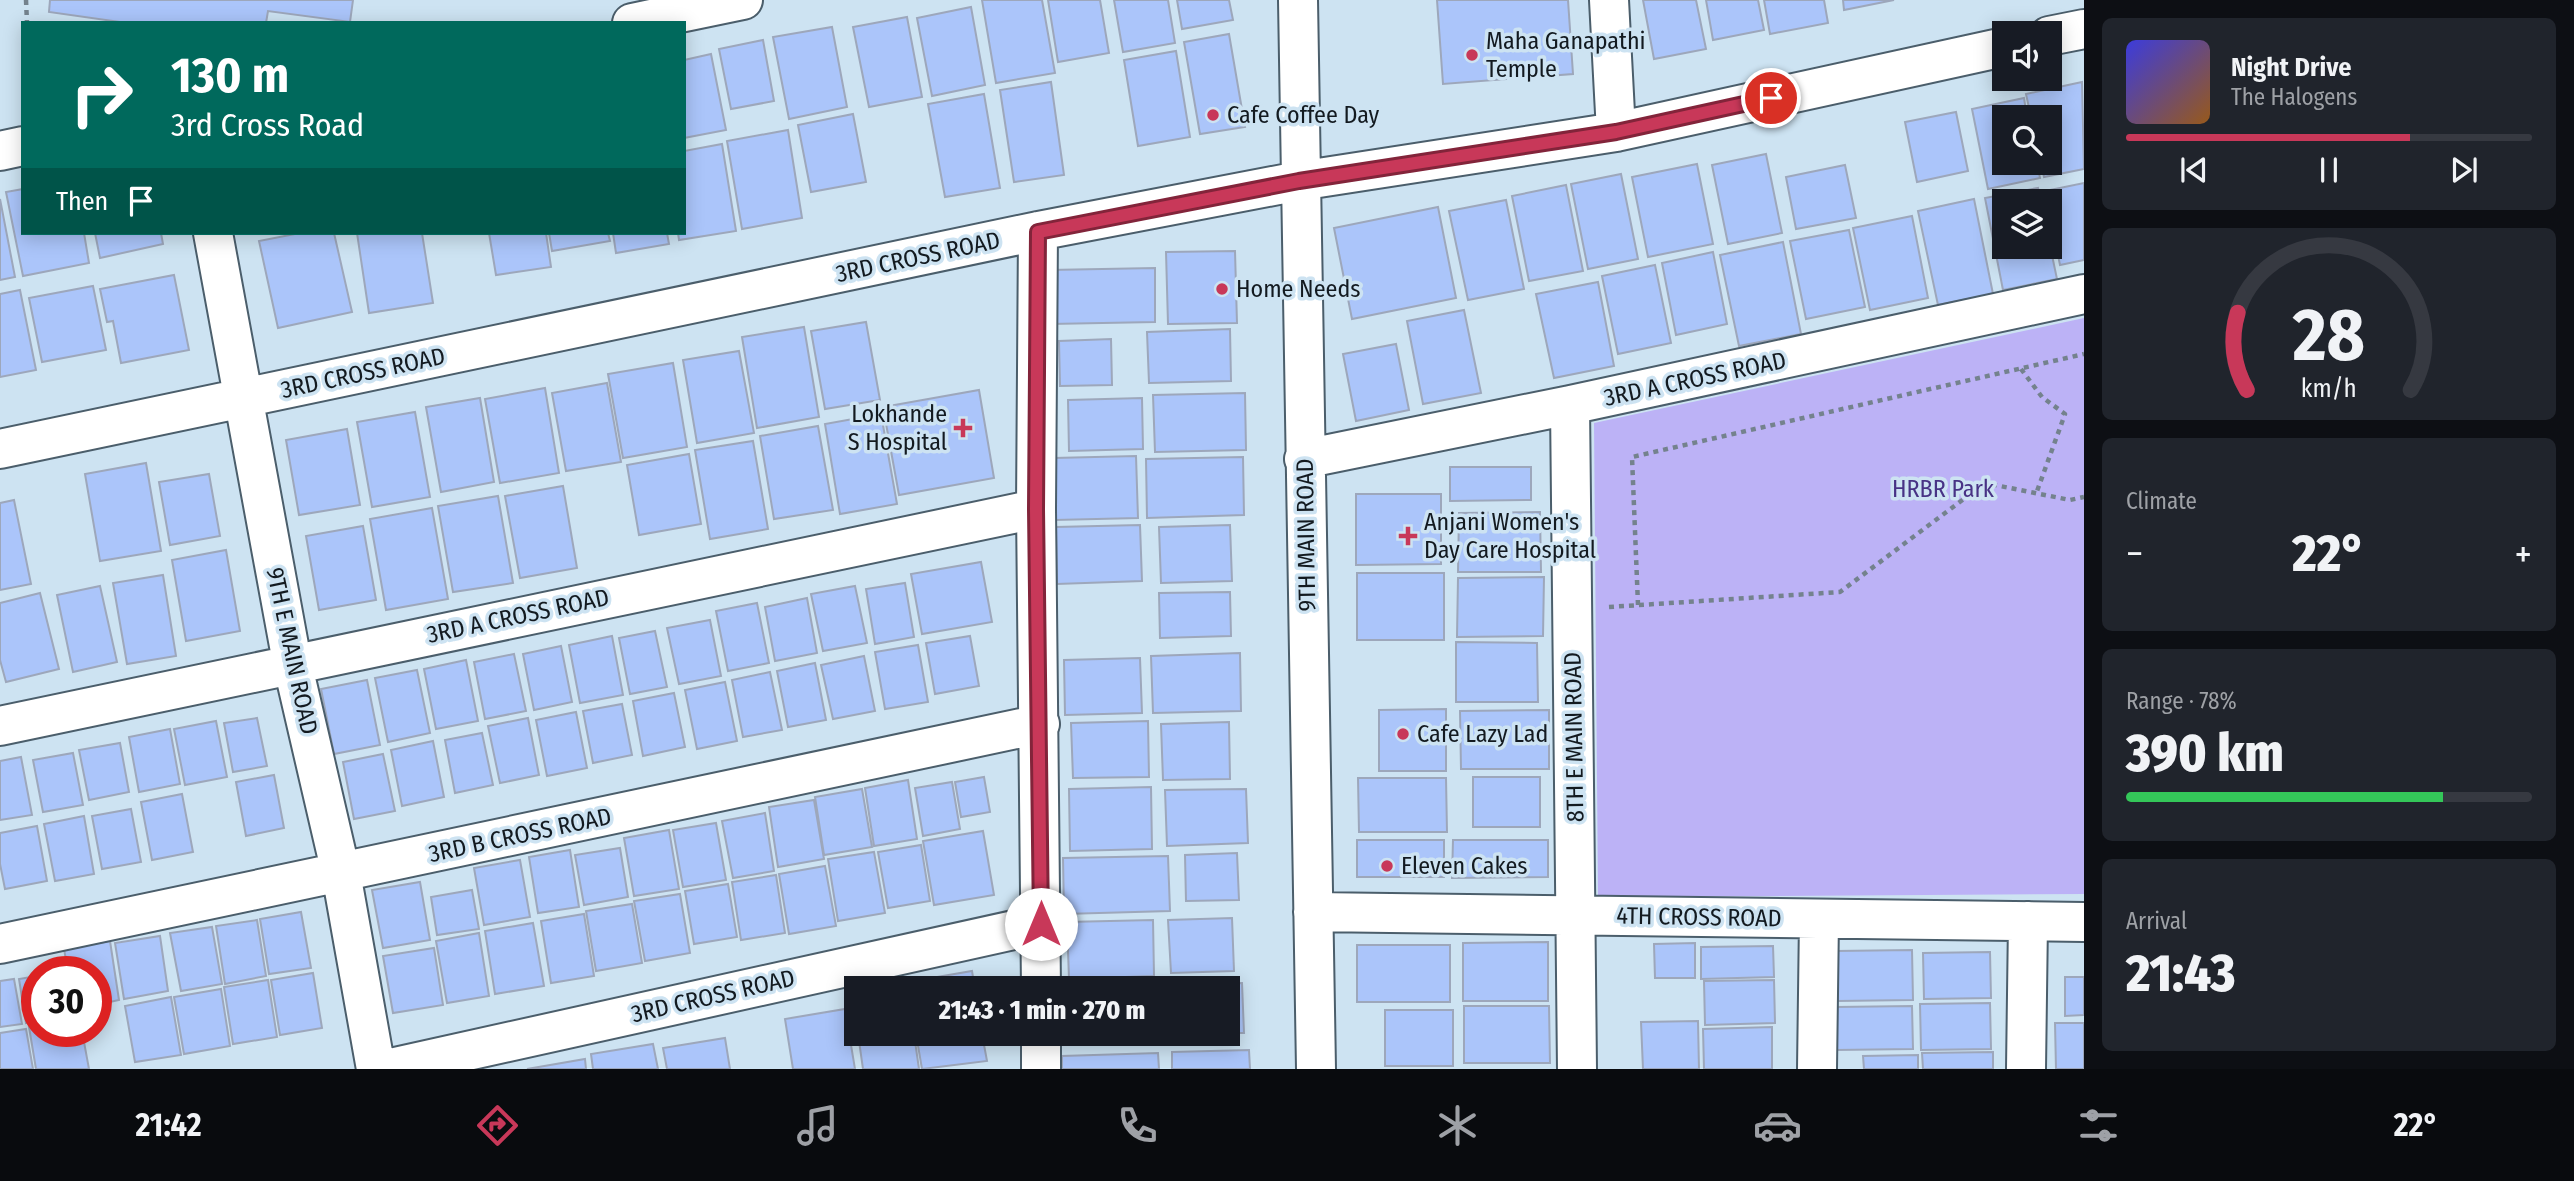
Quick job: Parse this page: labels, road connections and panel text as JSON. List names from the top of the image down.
{
  "streets": {
    "street": [
      "3RD CROSS ROAD",
      "3RD A CROSS ROAD",
      "9TH MAIN ROAD",
      "9TH E MAIN ROAD",
      "8TH E MAIN ROAD",
      "3RD B CROSS ROAD",
      "4TH CROSS ROAD"
    ]
  },
  "crossings": [
    ["3RD CROSS ROAD", "9TH MAIN ROAD"],
    ["3RD CROSS ROAD", "9TH E MAIN ROAD"],
    ["3RD A CROSS ROAD", "9TH MAIN ROAD"],
    ["3RD A CROSS ROAD", "9TH E MAIN ROAD"],
    ["3RD A CROSS ROAD", "8TH E MAIN ROAD"],
    ["9TH MAIN ROAD", "4TH CROSS ROAD"],
    ["9TH E MAIN ROAD", "3RD B CROSS ROAD"],
    ["8TH E MAIN ROAD", "4TH CROSS ROAD"]
  ],
  "parks": ["HRBR Park"],
  "places": {
    "other": [
      "Maha Ganapathi Temple",
      "Cafe Coffee Day",
      "Home Needs",
      "Cafe Lazy Lad",
      "Eleven Cakes"
    ],
    "health": ["Lokhande S Hospital", "Anjani Women's Day Care Hospital"]
  },
  "page": {
    "turn": ["130 m", "3rd Cross Road"],
    "song": ["Night Drive", "The Halogens"],
    "then": "Then",
    "tile": [
      "Climate",
      ["Range · 78%", "390 km"],
      ["Arrival", "21:43"]
    ],
    "heat": ["−", "22°", "+"],
    "limit": "30",
    "trip": "21:43 · 1 min · 270 m",
    "tabs": ["21:42", "22°"],
    "gauge": ["28", "km/h"]
  }
}
